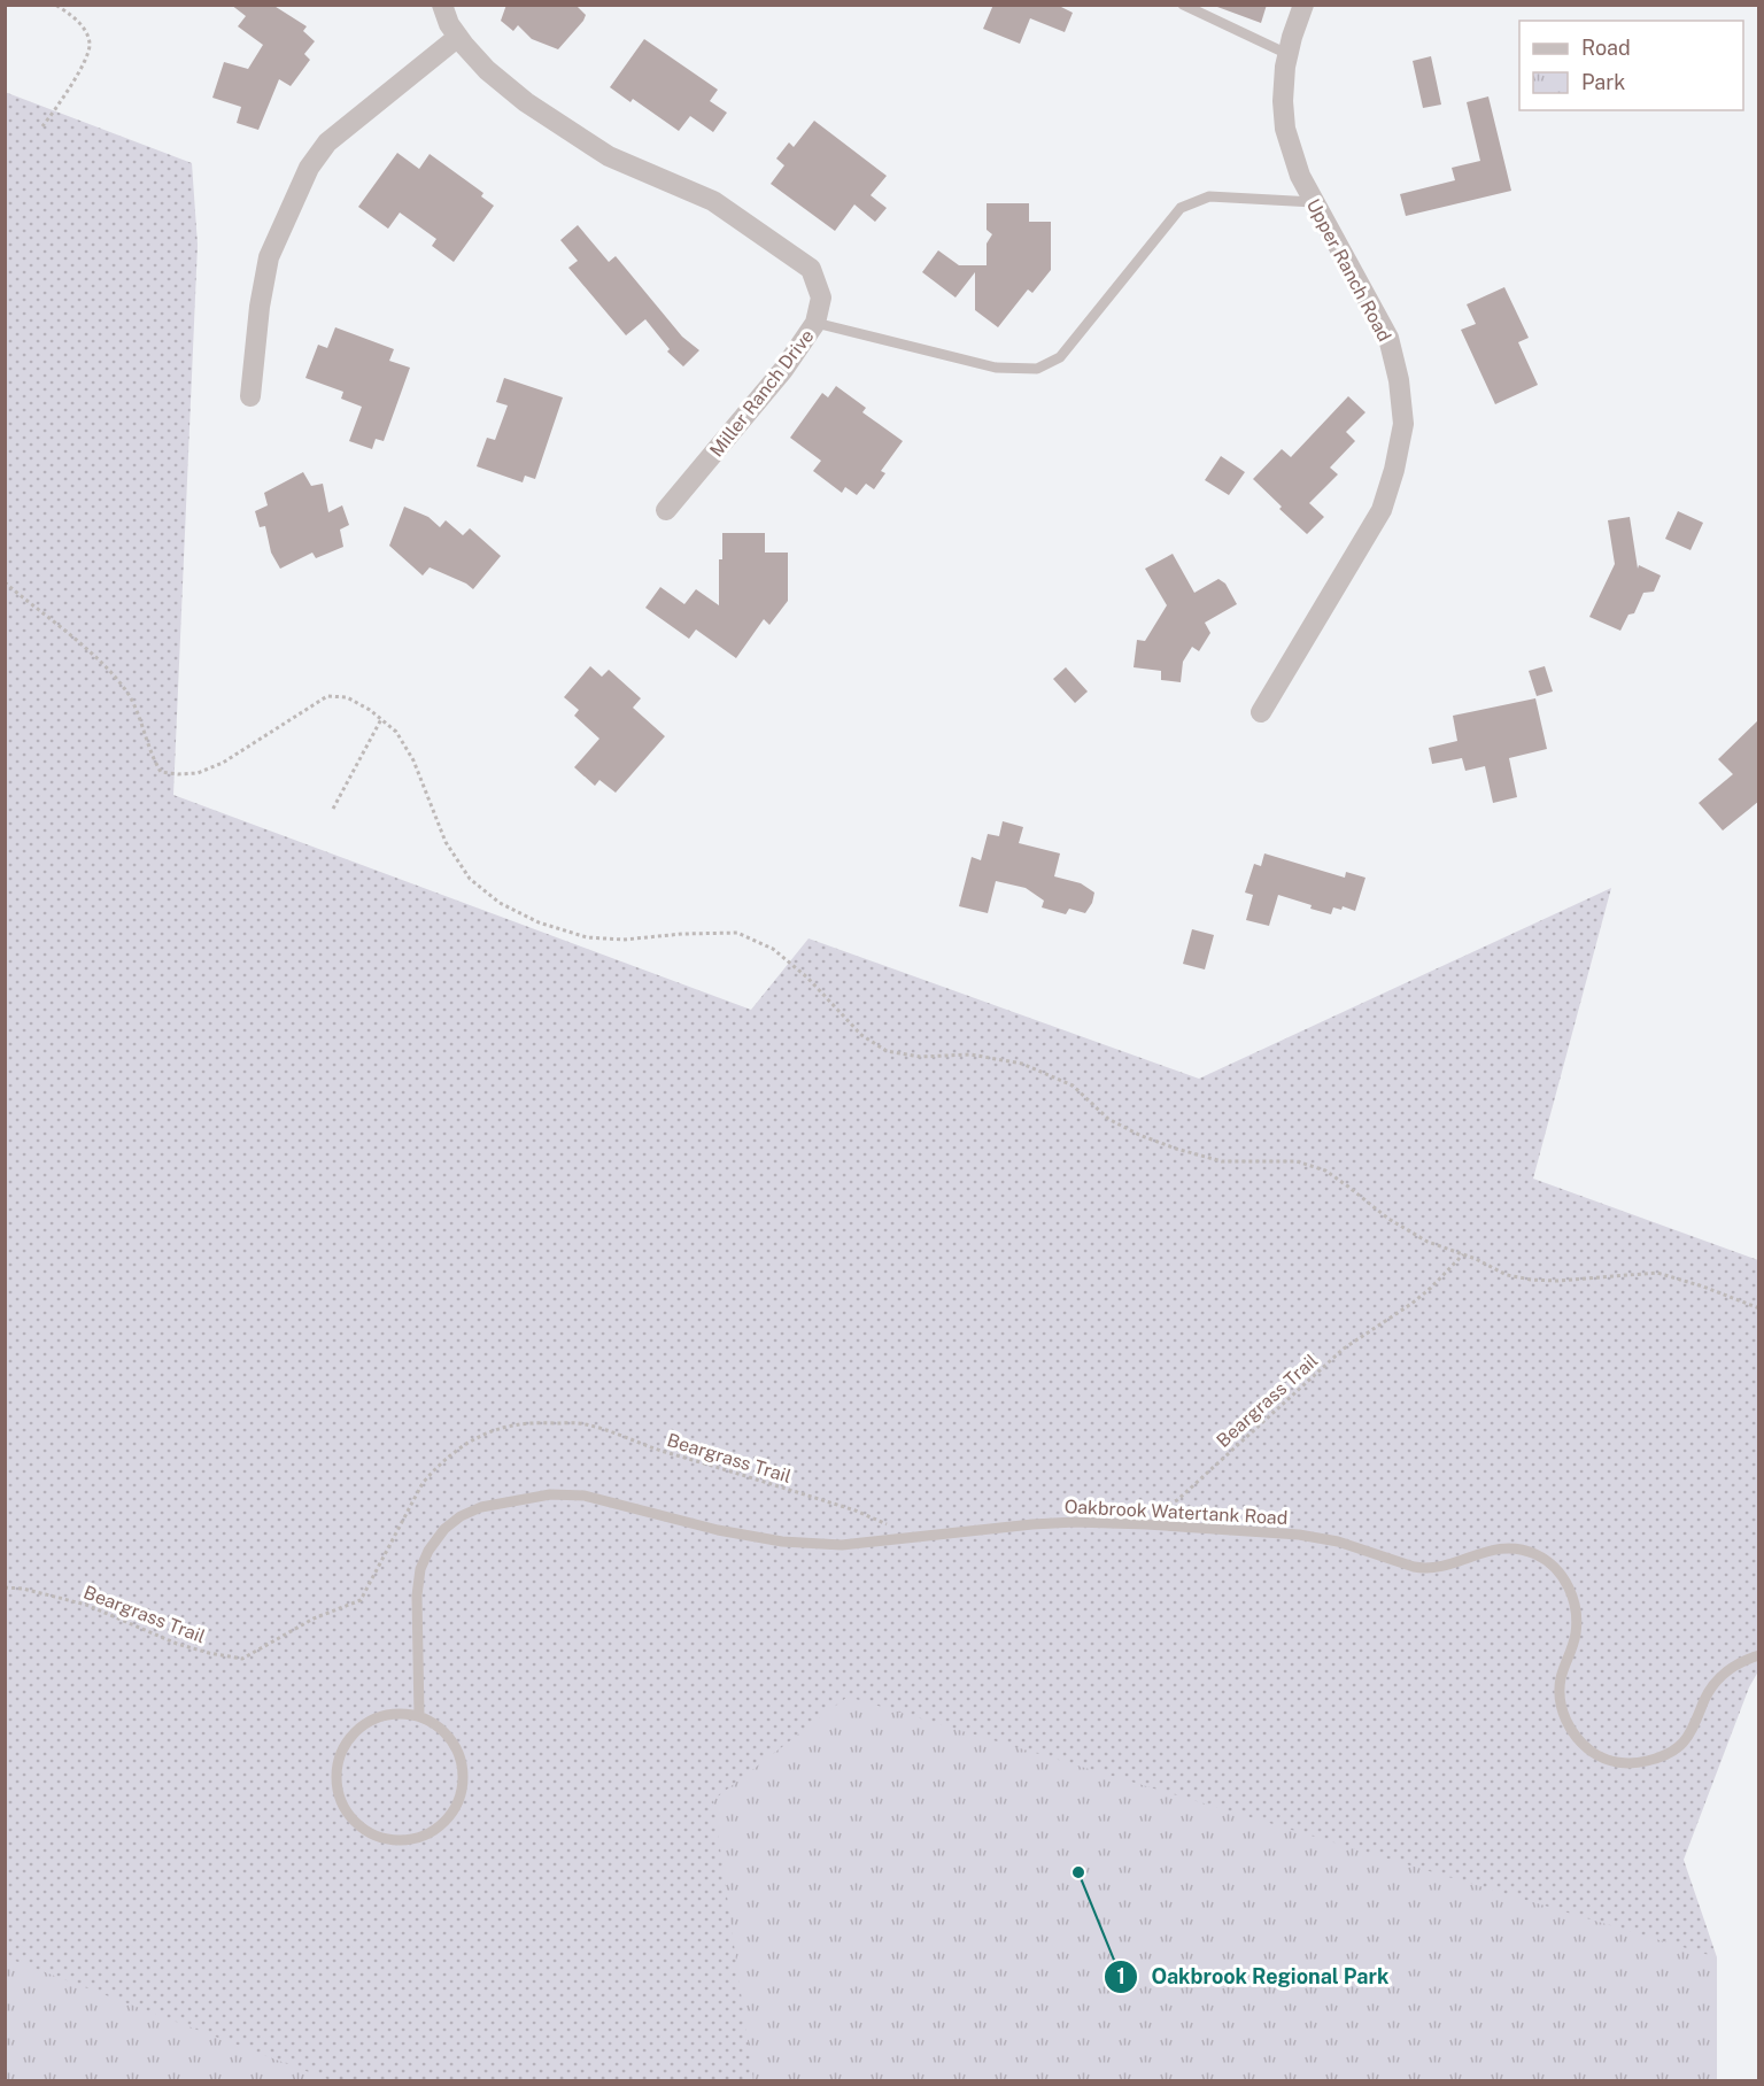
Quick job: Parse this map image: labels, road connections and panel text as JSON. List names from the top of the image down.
{
  "streets": {
    "street": ["Upper Ranch Road", "Miller Ranch Drive"],
    "lane": ["Oakbrook Watertank Road"],
    "path": ["Beargrass Trail"]
  },
  "places": ["Oakbrook Regional Park"],
  "legend": ["Road", "Park"]
}
